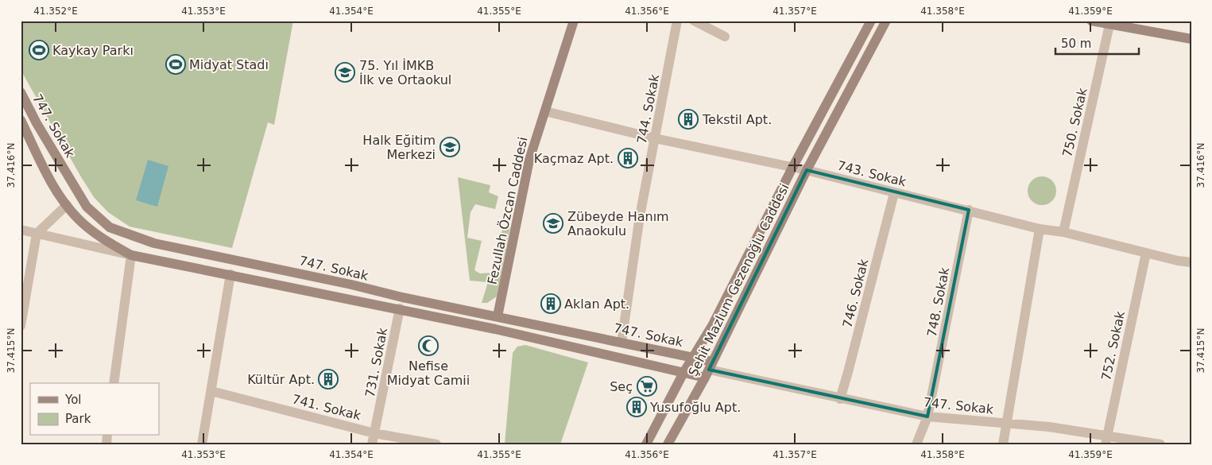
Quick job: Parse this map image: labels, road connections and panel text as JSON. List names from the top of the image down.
{
  "streets": {
    "street": [
      "744. Sokak",
      "750. Sokak",
      "747. Sokak",
      "743. Sokak",
      "Fezullah Özcan Caddesi",
      "Şehit Mazlum Gezenoğlu Caddesi",
      "746. Sokak",
      "748. Sokak",
      "752. Sokak",
      "731. Sokak",
      "741. Sokak"
    ]
  },
  "crossings": [
    ["744. Sokak", "747. Sokak"],
    ["744. Sokak", "743. Sokak"],
    ["750. Sokak", "743. Sokak"],
    ["747. Sokak", "Fezullah Özcan Caddesi"],
    ["747. Sokak", "Şehit Mazlum Gezenoğlu Caddesi"],
    ["747. Sokak", "746. Sokak"],
    ["747. Sokak", "748. Sokak"],
    ["747. Sokak", "752. Sokak"],
    ["743. Sokak", "Fezullah Özcan Caddesi"],
    ["743. Sokak", "Şehit Mazlum Gezenoğlu Caddesi"],
    ["743. Sokak", "746. Sokak"],
    ["743. Sokak", "748. Sokak"],
    ["743. Sokak", "752. Sokak"],
    ["731. Sokak", "741. Sokak"]
  ],
  "places": {
    "sports": ["Kaykay Parkı", "Midyat Stadı"],
    "school or university": ["75. Yıl İMKB İlk ve Ortaokul", "Halk Eğitim Merkezi", "Zübeyde Hanım Anaokulu"],
    "building": [
      "Tekstil Apt.",
      "Kaçmaz Apt.",
      "Aklan Apt.",
      "Kültür Apt.",
      "Yusufoğlu Apt."
    ],
    "mosque": ["Nefise Midyat Camii"],
    "supermarket": ["Seç"]
  },
  "legend": ["Yol", "Park"],
  "scale_bar": "50 m",
  "coordinates": [
    "41.352°E",
    "41.353°E",
    "41.354°E",
    "41.355°E",
    "41.356°E",
    "41.357°E",
    "41.358°E",
    "41.359°E",
    "37.416°N",
    "37.415°N"
  ]
}
